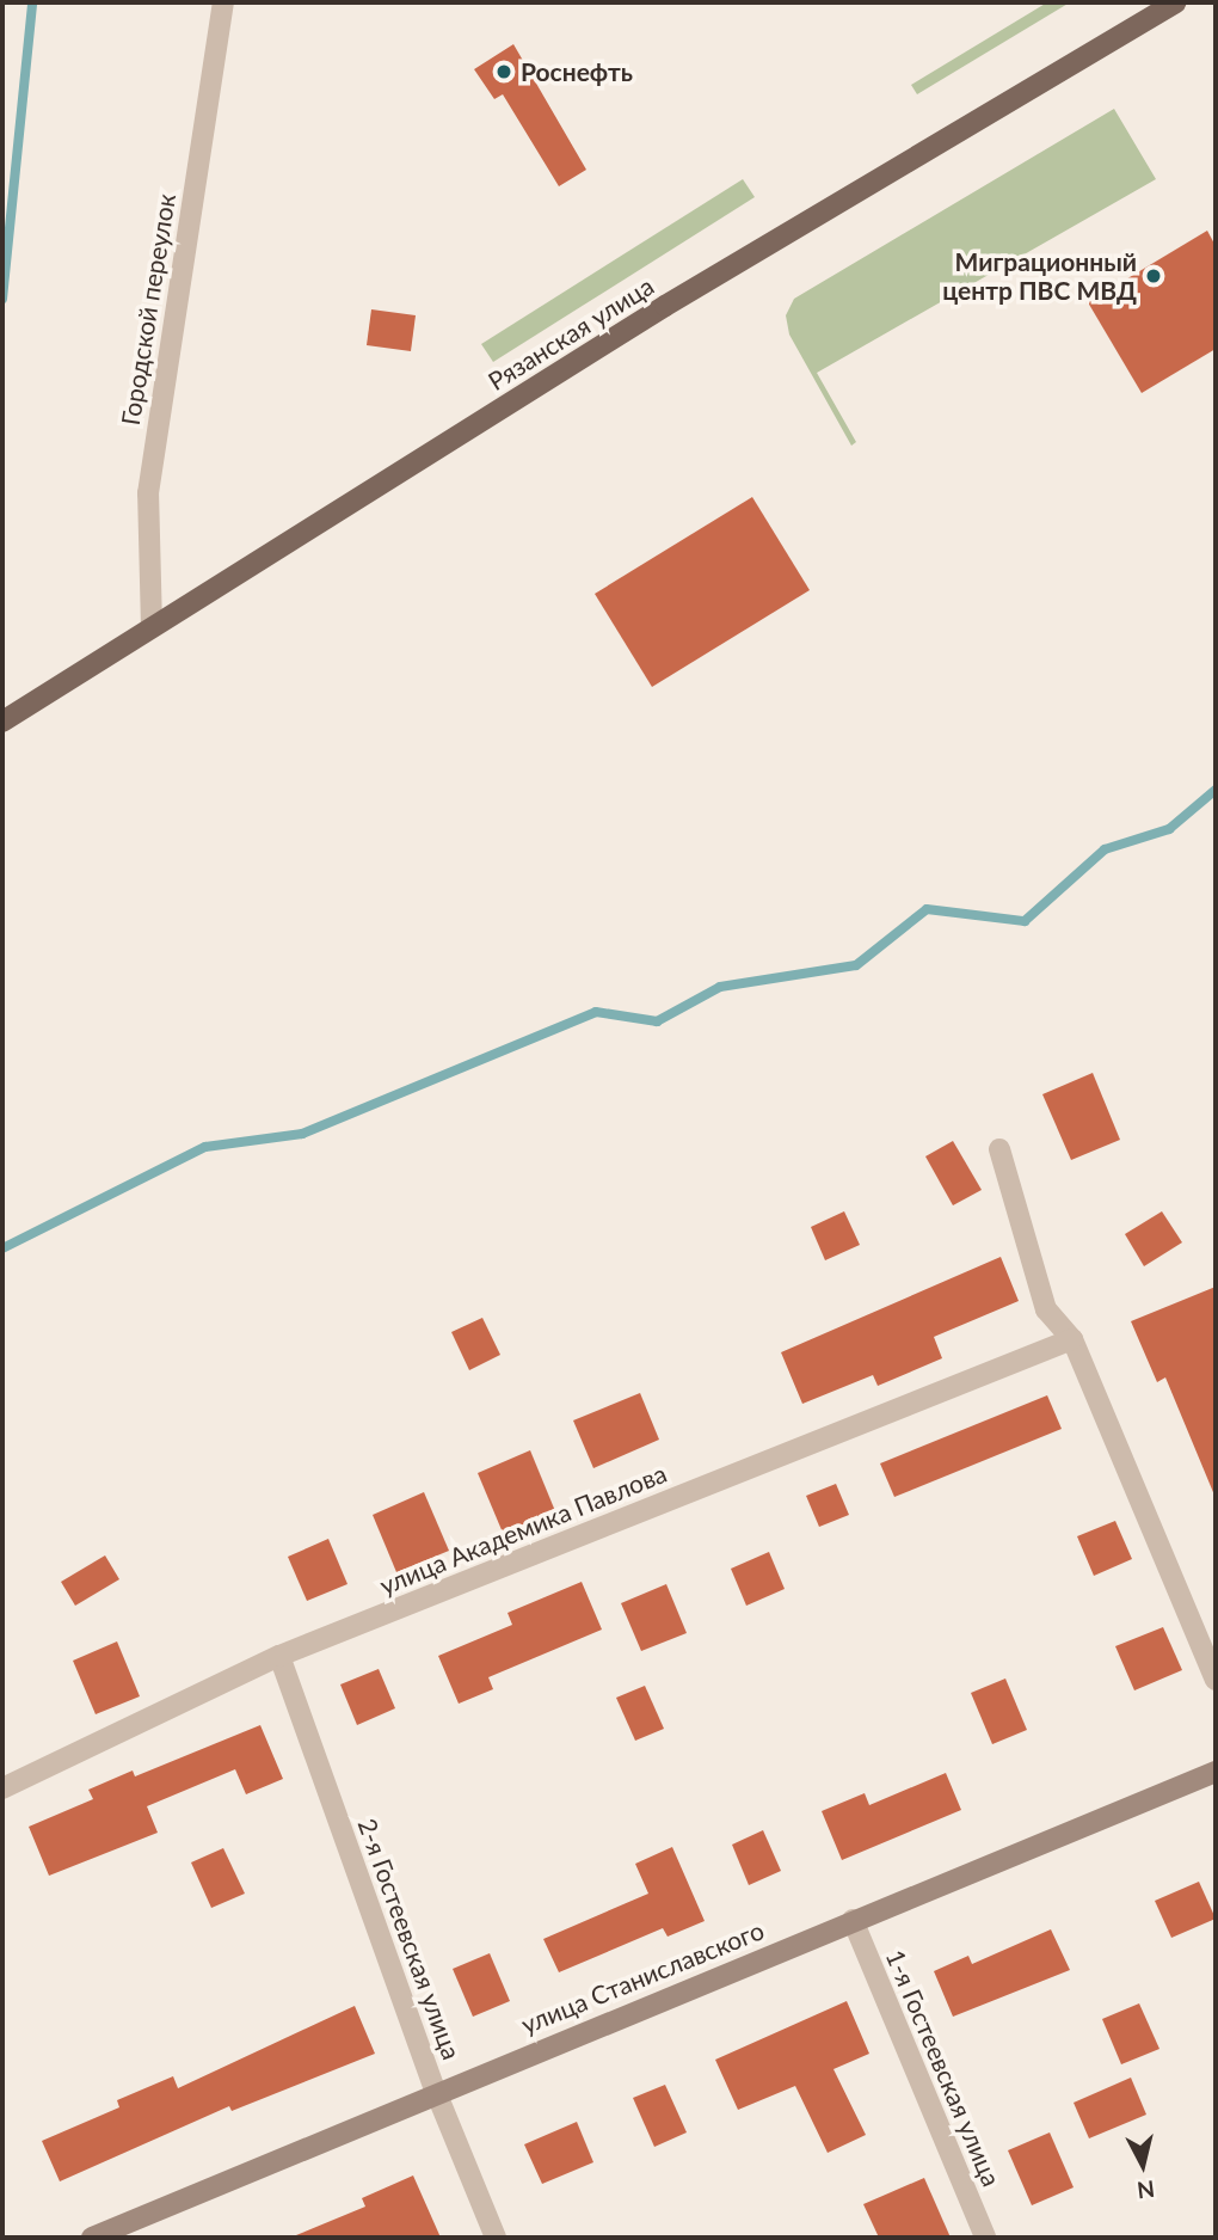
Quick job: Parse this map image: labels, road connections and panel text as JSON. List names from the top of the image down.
{
  "streets": {
    "main road": ["Рязанская улица"],
    "street": [
      "Городской переулок",
      "улица Академика Павлова",
      "2-я Гостеевская улица",
      "улица Станиславского",
      "1-я Гостеевская улица"
    ]
  },
  "crossings": [
    ["Городской переулок", "Рязанская улица"],
    ["улица Академика Павлова", "2-я Гостеевская улица"],
    ["2-я Гостеевская улица", "улица Станиславского"],
    ["улица Станиславского", "1-я Гостеевская улица"]
  ],
  "places": ["Роснефть", "Миграционный центр ПВС МВД"],
  "north": "bottom"
}
